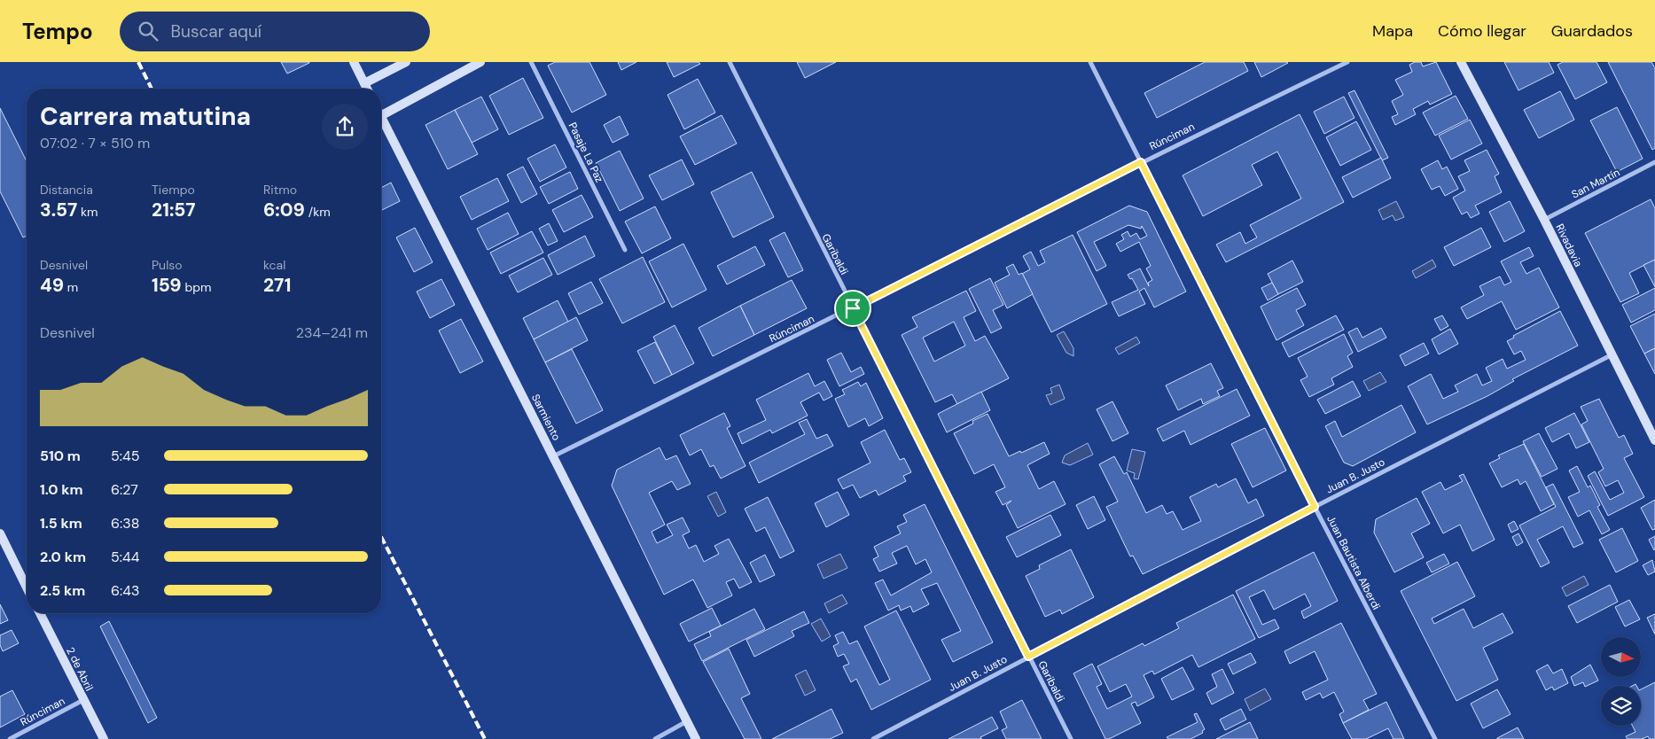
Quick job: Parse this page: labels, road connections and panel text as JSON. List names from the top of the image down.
{
  "streets": {
    "street": [
      "Rúnciman",
      "Pasaje La Paz",
      "San Martín",
      "Rivadavia",
      "Garibaldi",
      "Sarmiento",
      "Juan B. Justo",
      "Juan Bautista Alberdi",
      "2 de Abril"
    ]
  },
  "crossings": [
    ["Rúnciman", "Garibaldi"],
    ["Rúnciman", "Sarmiento"],
    ["Rúnciman", "Juan Bautista Alberdi"],
    ["Rúnciman", "2 de Abril"],
    ["San Martín", "Rivadavia"],
    ["Rivadavia", "Juan B. Justo"],
    ["Garibaldi", "Juan B. Justo"],
    ["Juan B. Justo", "Juan Bautista Alberdi"]
  ],
  "north": "right",
  "page": {
    "header": "Tempo",
    "search": "Buscar aquí",
    "nav": ["Mapa", "Cómo llegar", "Guardados"],
    "heading": ["Carrera matutina", "07:02 · 7 × 510 m"],
    "stats": [
      ["Distancia", "3.57 km"],
      ["Tiempo", "21:57"],
      ["Ritmo", "6:09 /km"],
      ["Desnivel", "49 m"],
      ["Pulso", "159 bpm"],
      ["kcal", "271"]
    ],
    "chart": ["Desnivel", "234–241 m"],
    "list": [
      {
        "name": "510 m",
        "note": "5:45"
      },
      {
        "name": "1.0 km",
        "note": "6:27"
      },
      {
        "name": "1.5 km",
        "note": "6:38"
      },
      {
        "name": "2.0 km",
        "note": "5:44"
      },
      {
        "name": "2.5 km",
        "note": "6:43"
      }
    ]
  }
}
